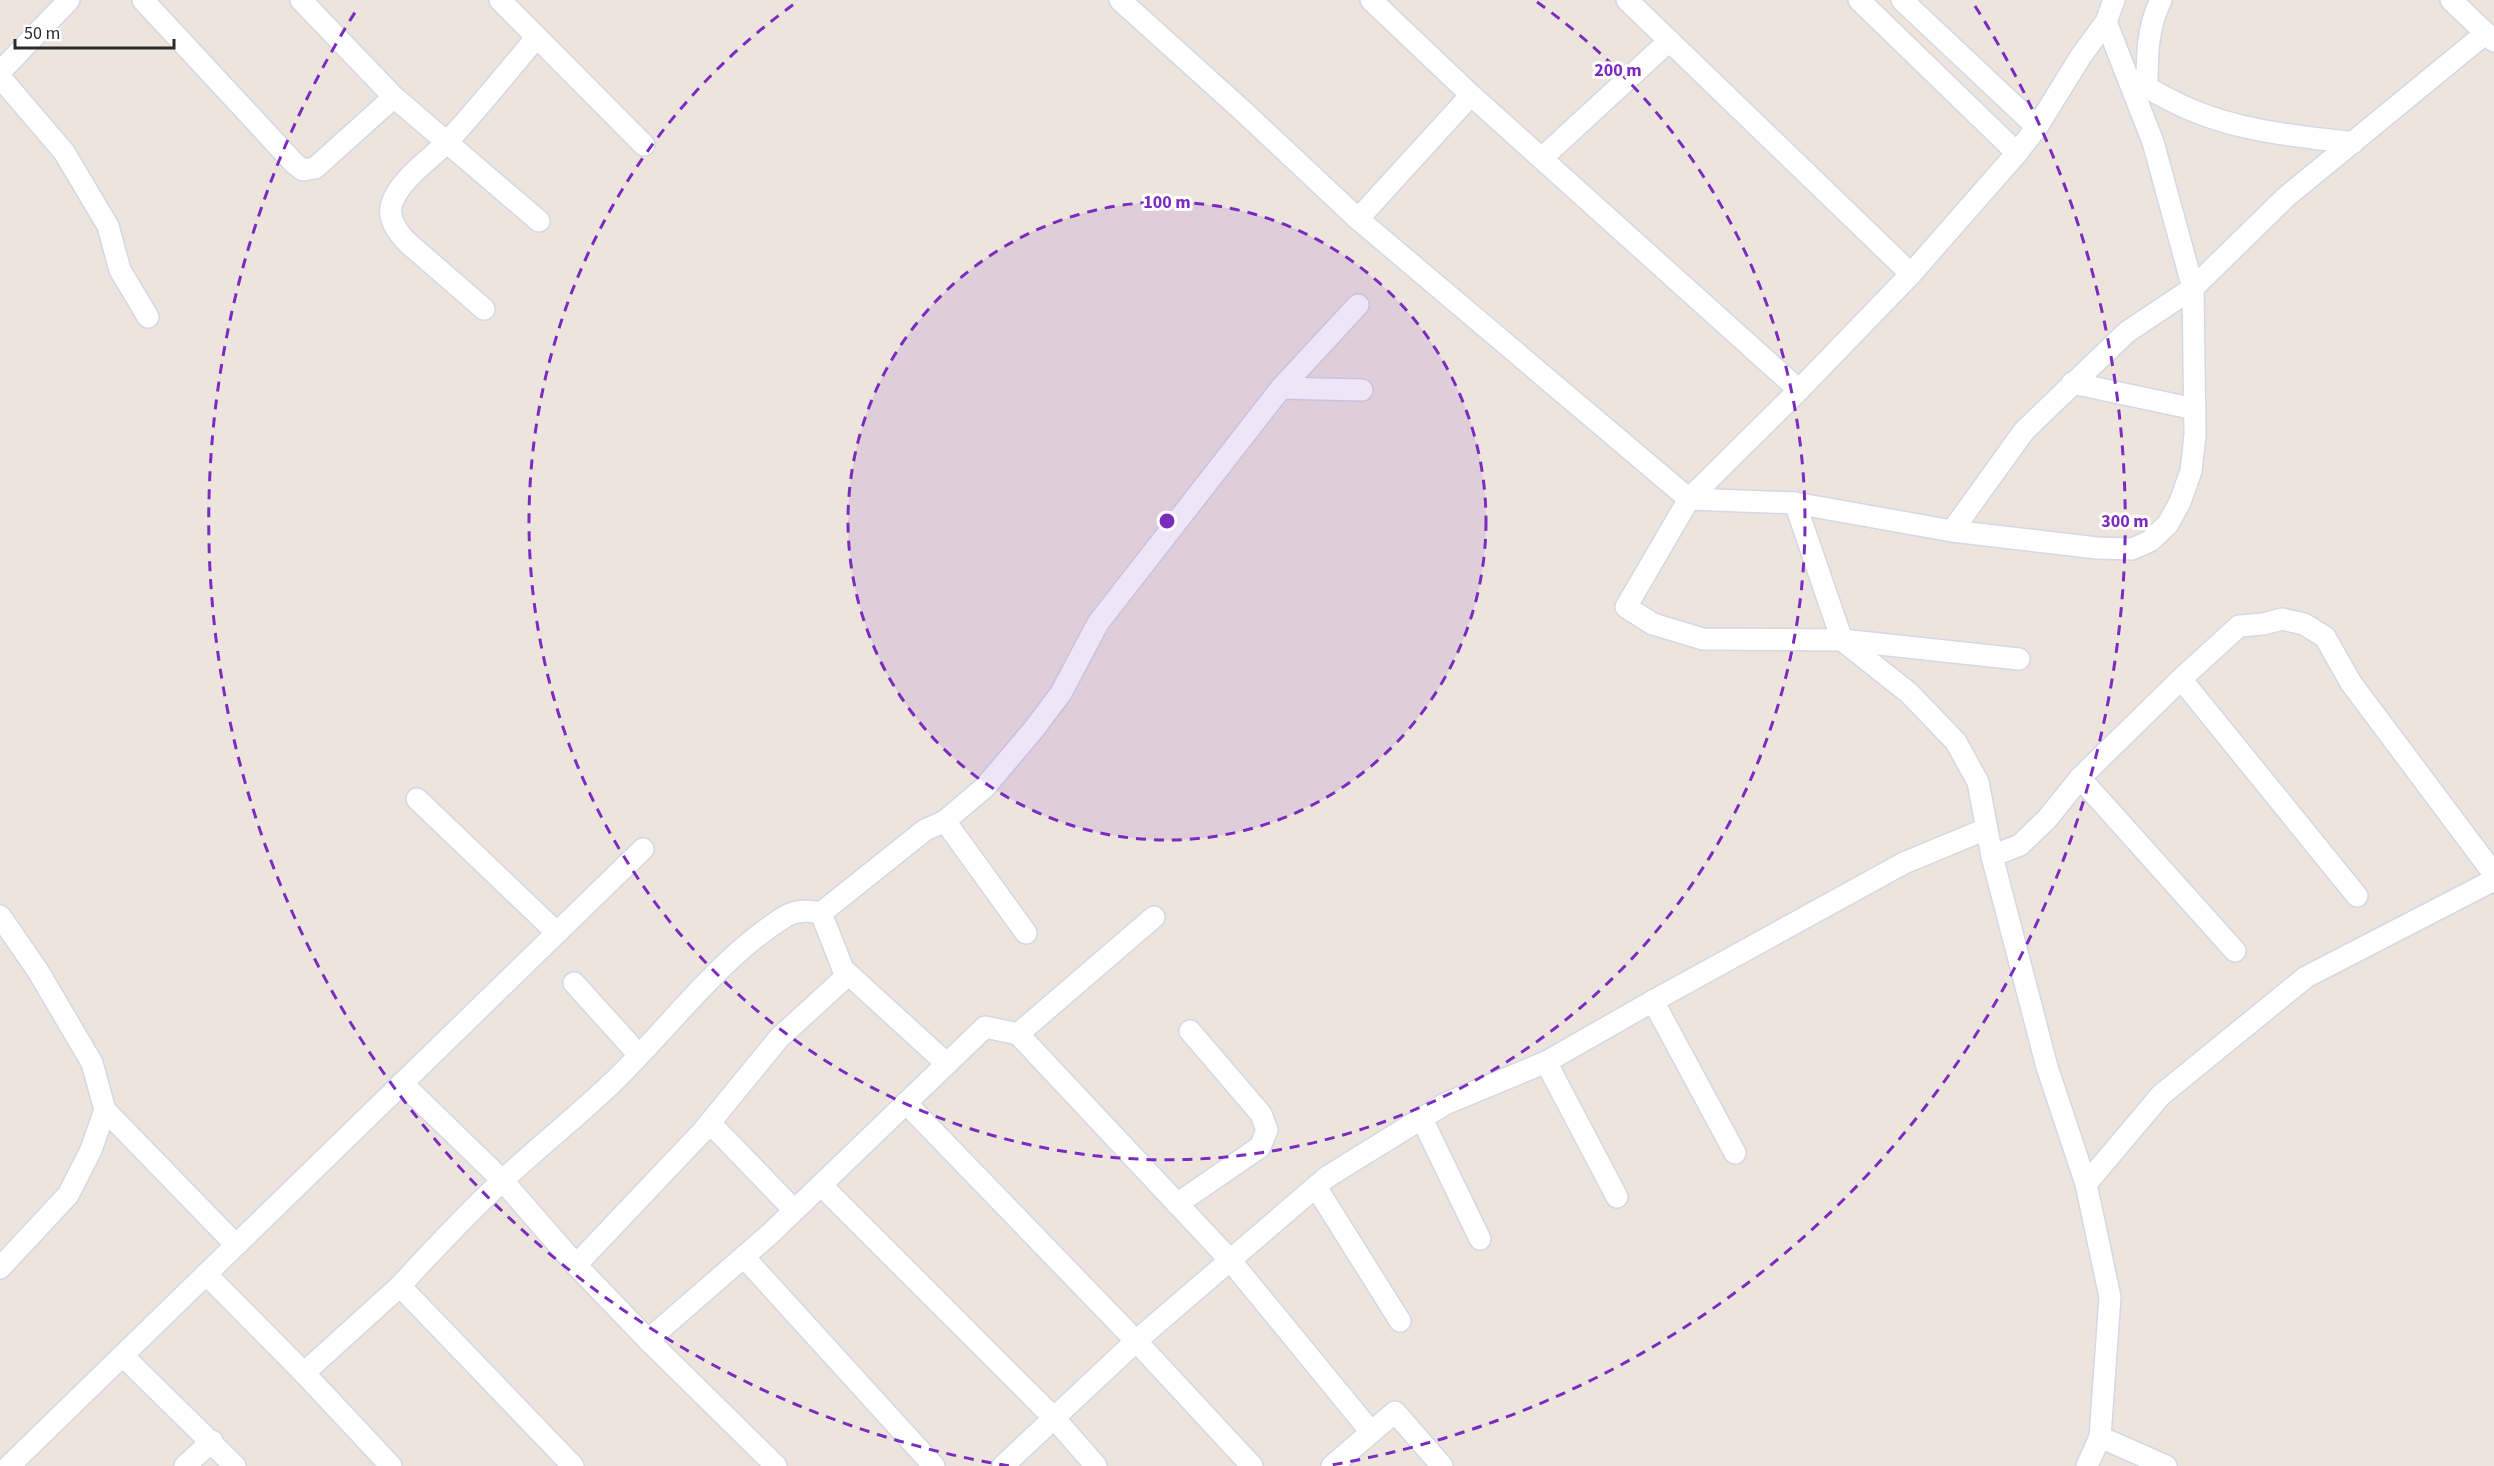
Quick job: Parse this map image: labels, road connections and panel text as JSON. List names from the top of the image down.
{
  "scale_bar": "50 m",
  "rings": ["200 m", "100 m", "300 m"]
}
